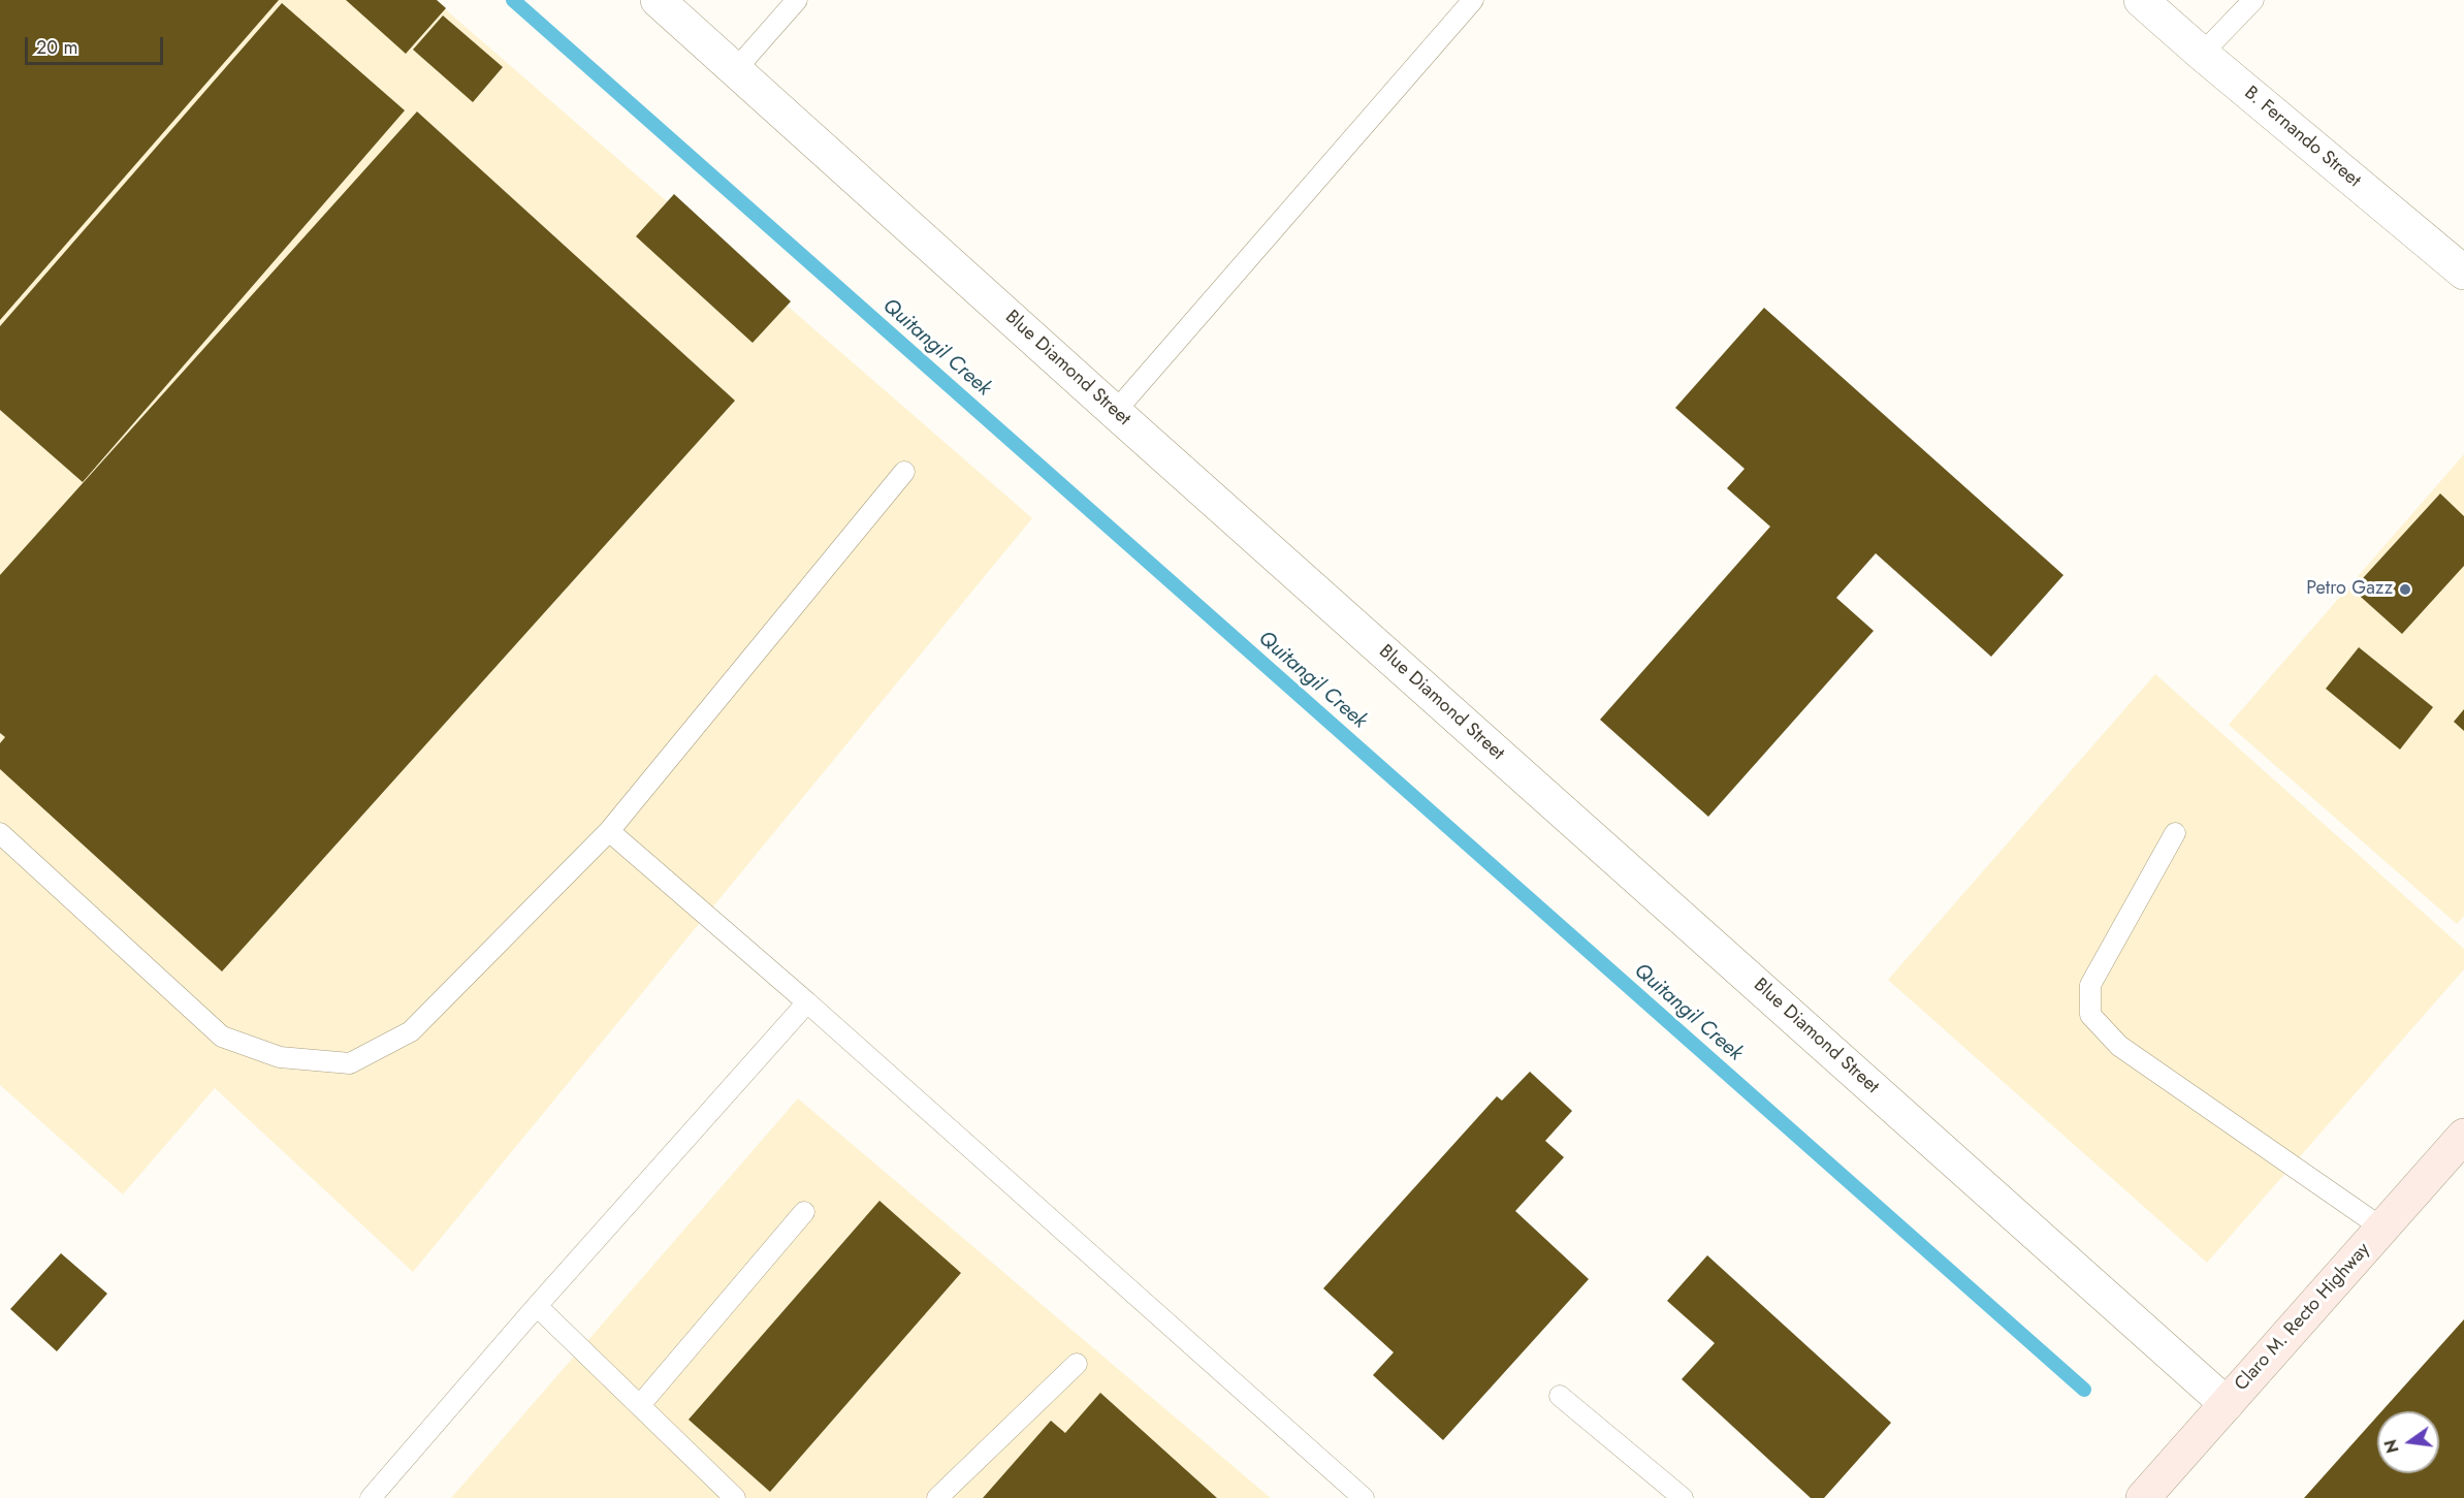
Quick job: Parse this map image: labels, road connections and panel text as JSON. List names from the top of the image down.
{
  "streets": {
    "main road": ["Claro M. Recto Highway"],
    "street": ["B. Fernando Street", "Blue Diamond Street"]
  },
  "crossings": [
    ["Blue Diamond Street", "Claro M. Recto Highway"]
  ],
  "water": ["Quitangil Creek"],
  "places": ["Petro Gazz"],
  "scale_bar": "20 m",
  "north": "left"
}
